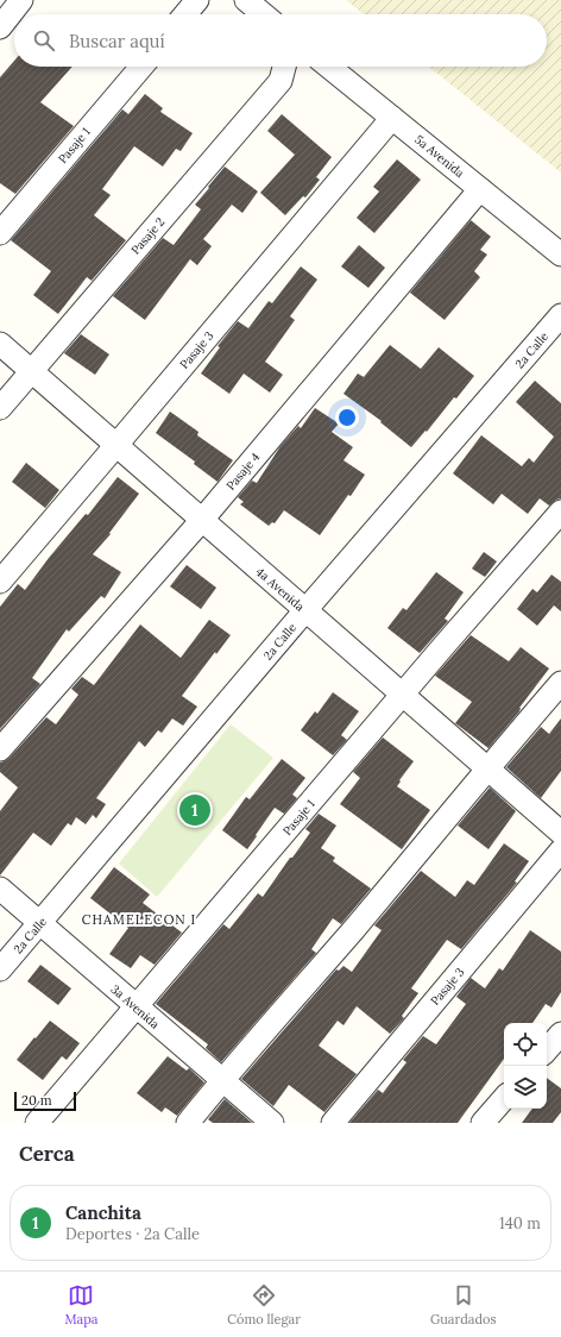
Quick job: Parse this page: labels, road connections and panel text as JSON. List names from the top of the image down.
{
  "streets": {
    "street": [
      "Pasaje 1",
      "5a Avenida",
      "Pasaje 2",
      "Pasaje 3",
      "2a Calle",
      "Pasaje 4",
      "4a Avenida",
      "3a Avenida"
    ]
  },
  "crossings": [
    ["Pasaje 1", "4a Avenida"],
    ["Pasaje 1", "3a Avenida"],
    ["5a Avenida", "Pasaje 3"],
    ["5a Avenida", "Pasaje 4"],
    ["Pasaje 2", "4a Avenida"],
    ["Pasaje 3", "4a Avenida"],
    ["2a Calle", "4a Avenida"],
    ["2a Calle", "3a Avenida"],
    ["Pasaje 4", "4a Avenida"]
  ],
  "districts": ["CHAMELECON I"],
  "scale_bar": "20 m",
  "page": {
    "search": "Buscar aquí",
    "pins": "1",
    "scale": "20 m",
    "heading": "Cerca",
    "list": [
      {
        "mark": "1",
        "name": "Canchita",
        "note": "Deportes · 2a Calle",
        "value": "140 m"
      }
    ],
    "nav": ["Mapa", "Cómo llegar", "Guardados"]
  }
}
